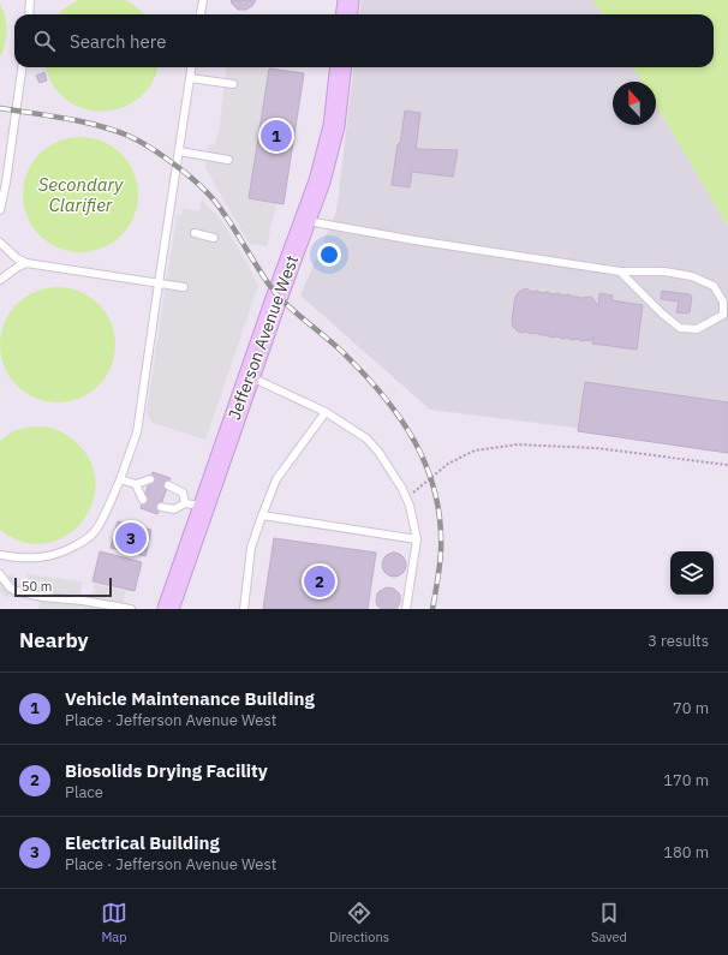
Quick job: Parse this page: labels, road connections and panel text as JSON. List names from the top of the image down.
{
  "streets": {
    "main road": ["Jefferson Avenue West"]
  },
  "water": ["Secondary Clarifier"],
  "scale_bar": "50 m",
  "north": "top",
  "page": {
    "search": "Search here",
    "pins": ["1", "3", "2"],
    "scale": "50 m",
    "heading": ["Nearby", "3 results"],
    "list": [
      {
        "mark": "1",
        "name": "Vehicle Maintenance Building",
        "note": "Place · Jefferson Avenue West",
        "value": "70 m"
      },
      {
        "mark": "2",
        "name": "Biosolids Drying Facility",
        "note": "Place",
        "value": "170 m"
      },
      {
        "mark": "3",
        "name": "Electrical Building",
        "note": "Place · Jefferson Avenue West",
        "value": "180 m"
      }
    ],
    "nav": ["Map", "Directions", "Saved"]
  }
}
